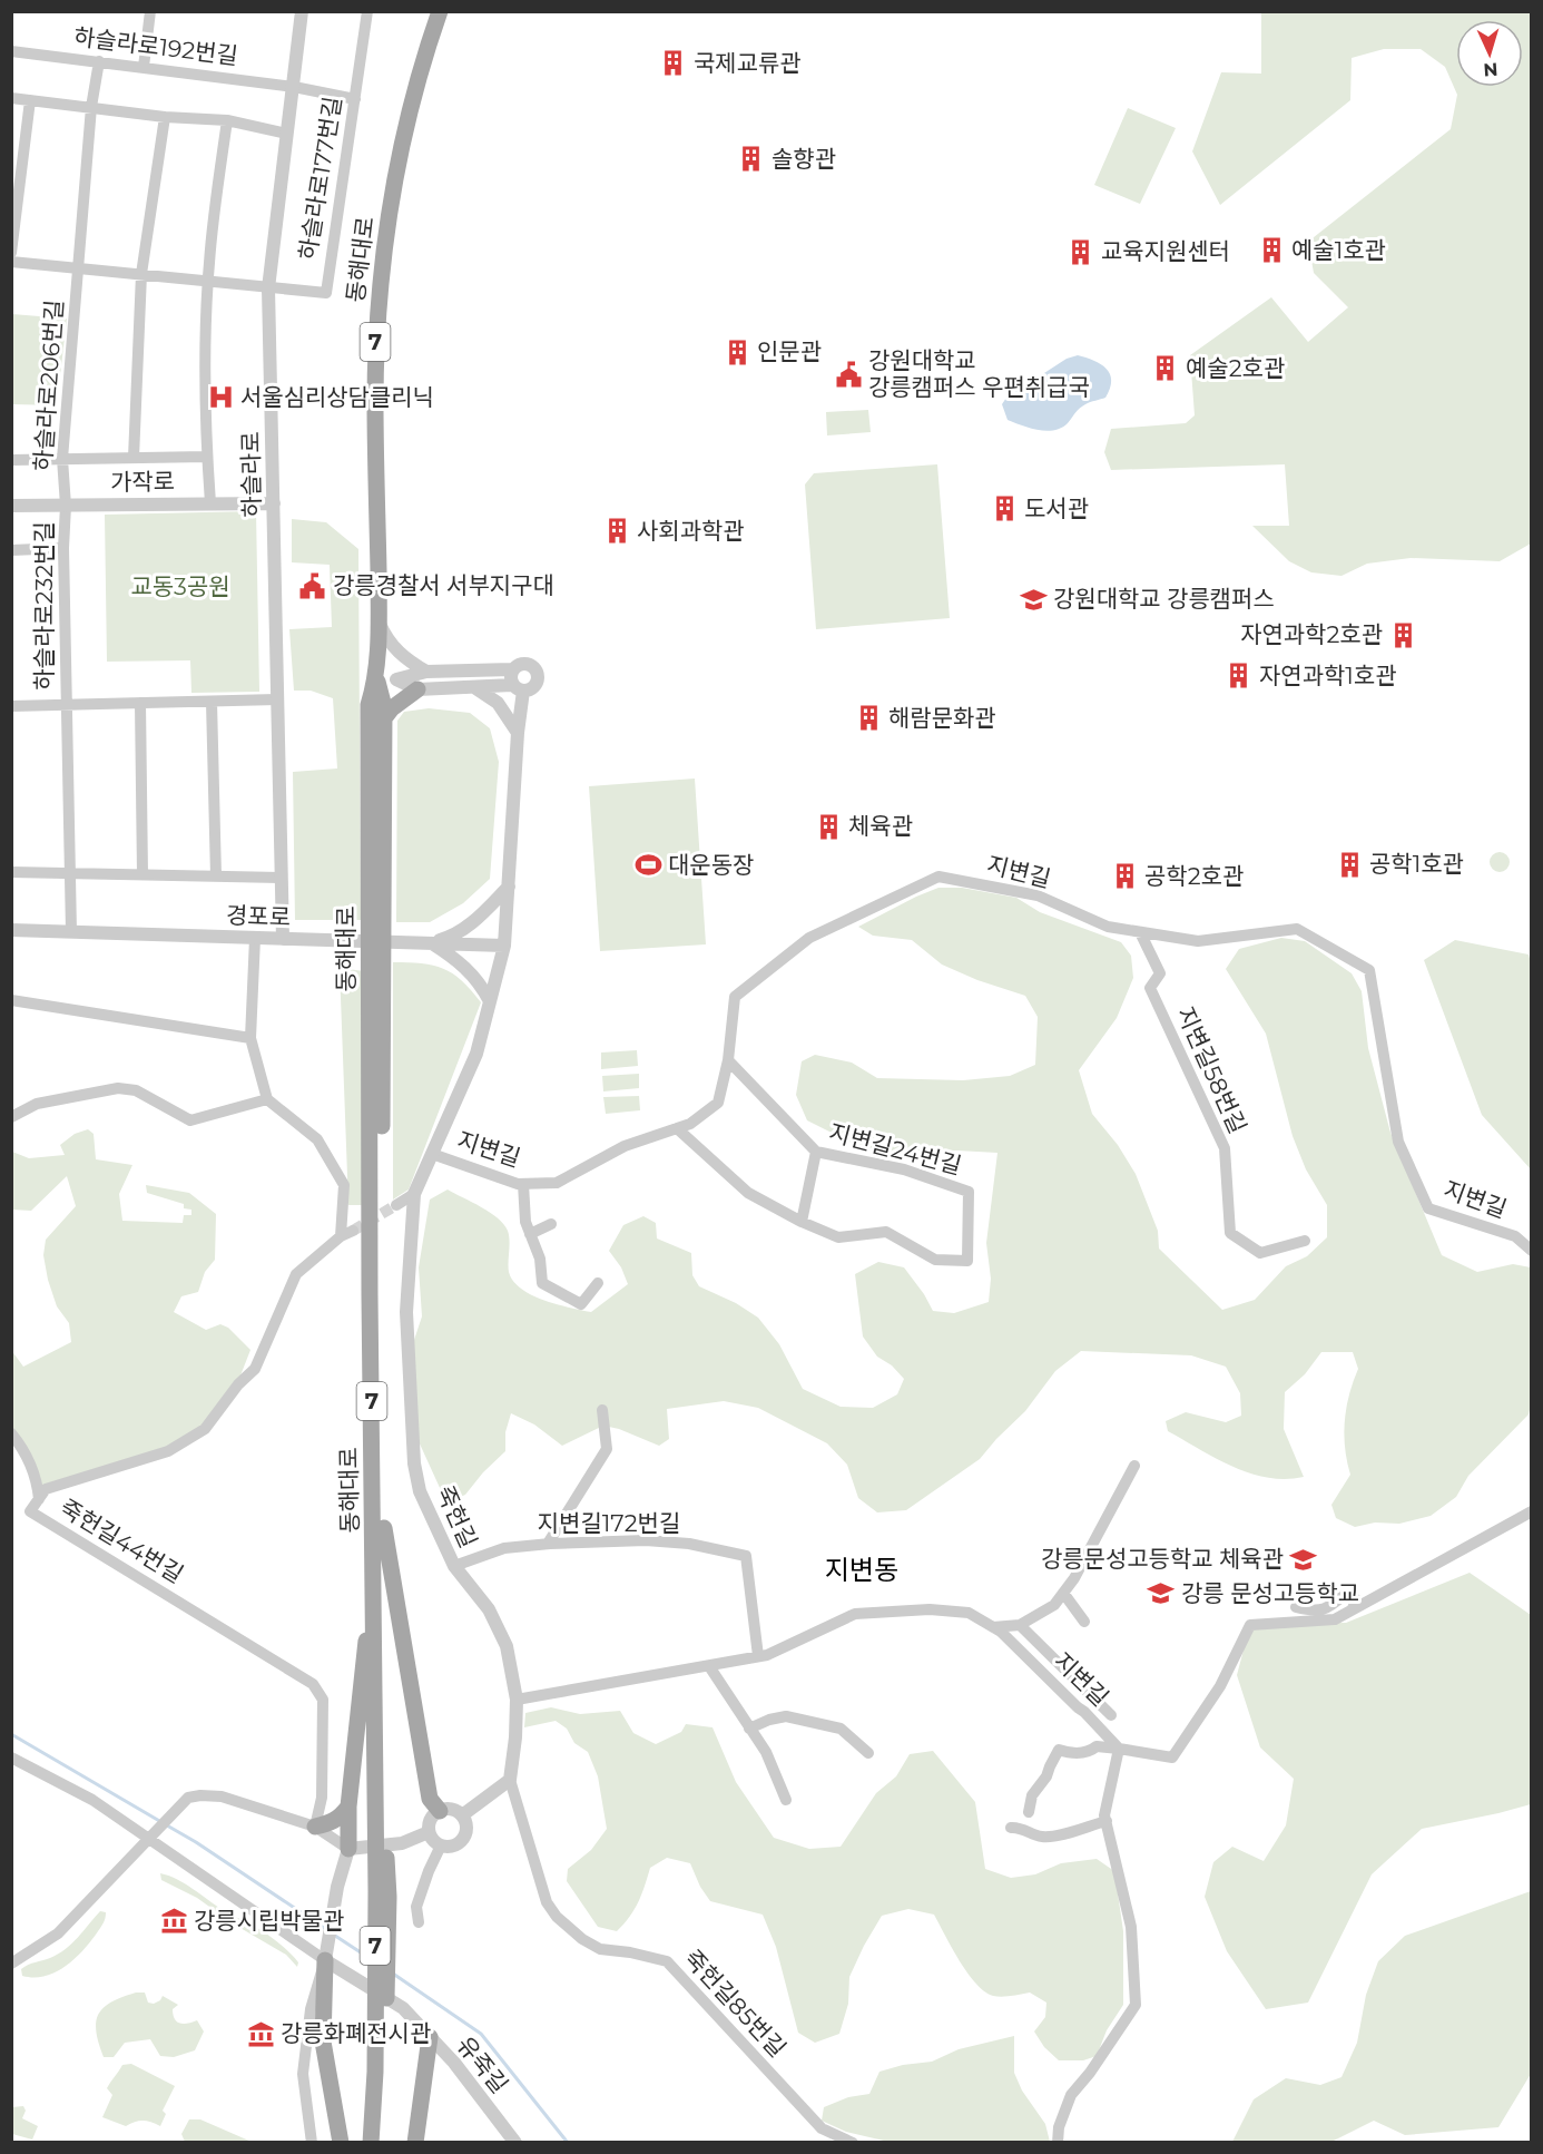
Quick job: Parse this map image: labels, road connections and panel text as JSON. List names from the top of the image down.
{
  "streets": {
    "main road": ["동해대로", "7"],
    "street": [
      "하슬라로192번길",
      "하슬라로177번길",
      "하슬라로206번길",
      "하슬라로",
      "가작로",
      "하슬라로232번길",
      "지변길",
      "경포로",
      "지변길58번길",
      "지변길24번길",
      "죽헌길",
      "지변길172번길",
      "죽헌길44번길",
      "죽헌길85번길",
      "유죽길"
    ]
  },
  "crossings": [
    ["하슬라로192번길", "하슬라로177번길"],
    ["하슬라로192번길", "하슬라로206번길"],
    ["하슬라로192번길", "하슬라로"],
    ["하슬라로177번길", "하슬라로206번길"],
    ["하슬라로177번길", "하슬라로"],
    ["하슬라로206번길", "하슬라로"],
    ["하슬라로206번길", "가작로"],
    ["하슬라로206번길", "하슬라로232번길"],
    ["하슬라로", "가작로"],
    ["하슬라로", "하슬라로232번길"],
    ["하슬라로", "경포로"],
    ["가작로", "하슬라로232번길"],
    ["하슬라로232번길", "경포로"],
    ["지변길", "지변길58번길"],
    ["지변길", "지변길24번길"],
    ["지변길", "죽헌길"],
    ["지변길", "지변길172번길"],
    ["죽헌길", "지변길172번길"],
    ["죽헌길", "죽헌길85번길"]
  ],
  "districts": ["지변동"],
  "parks": ["교동3공원"],
  "places": {
    "building": [
      "국제교류관",
      "솔향관",
      "예술1호관",
      "교육지원센터",
      "인문관",
      "예술2호관",
      "도서관",
      "사회과학관",
      "자연과학2호관",
      "자연과학1호관",
      "해람문화관",
      "체육관",
      "공학1호관",
      "공학2호관"
    ],
    "public building": ["강원대학교 강릉캠퍼스 우편취급국", "강릉경찰서 서부지구대"],
    "hospital": ["서울심리상담클리닉"],
    "school or university": ["강원대학교 강릉캠퍼스", "강릉문성고등학교 체육관", "강릉 문성고등학교"],
    "sports": ["대운동장"],
    "museum": ["강릉시립박물관", "강릉화폐전시관"]
  },
  "north": "bottom"
}
